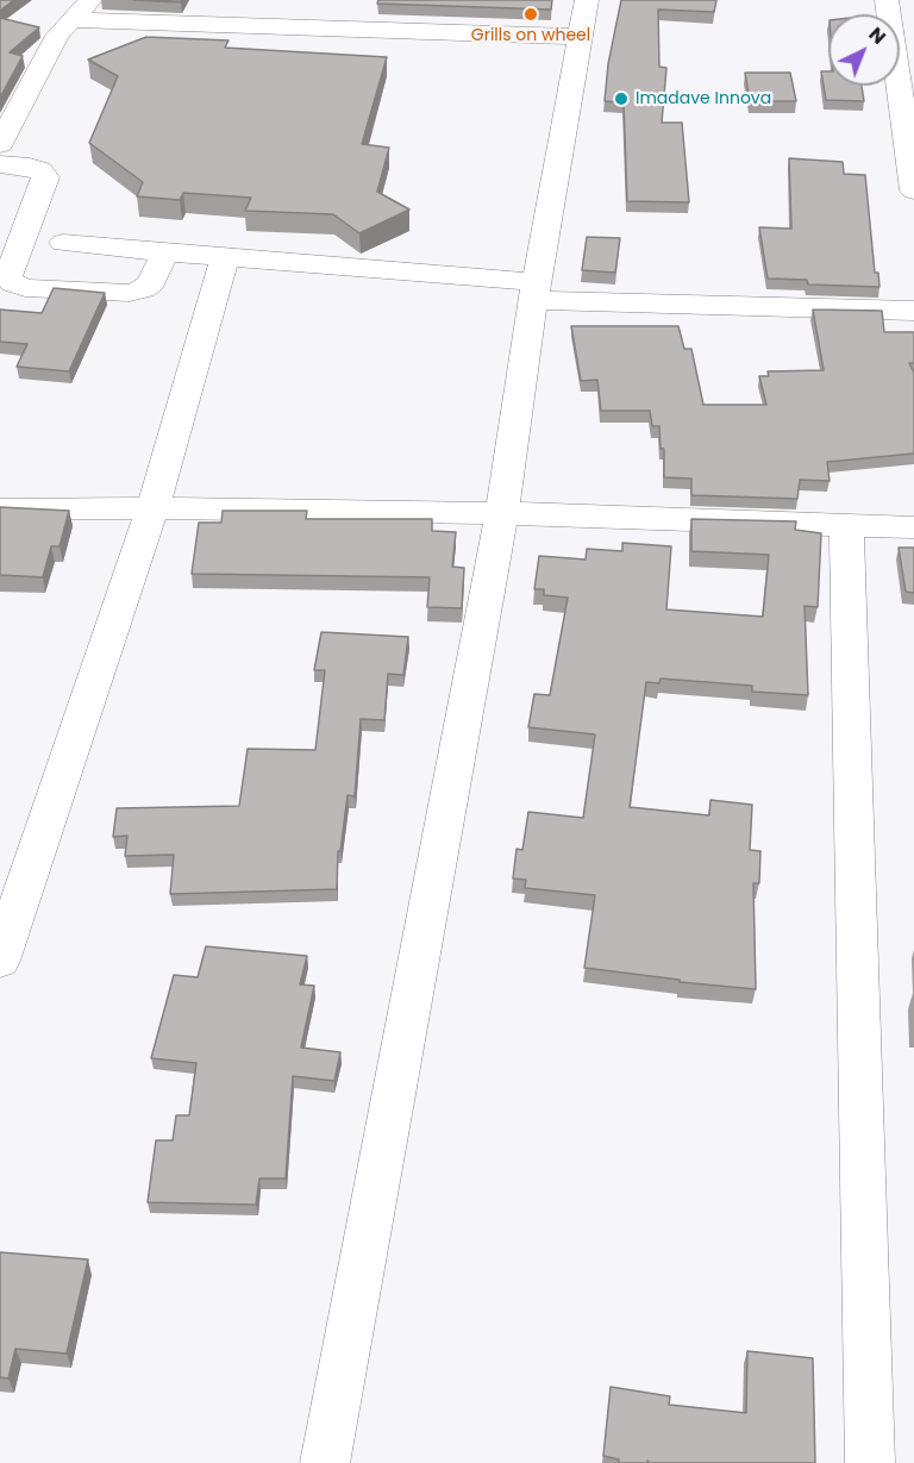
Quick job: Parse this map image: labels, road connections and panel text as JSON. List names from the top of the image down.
{
  "places": ["Grills on wheel", "Imadave Innova"],
  "north": "top right"
}
